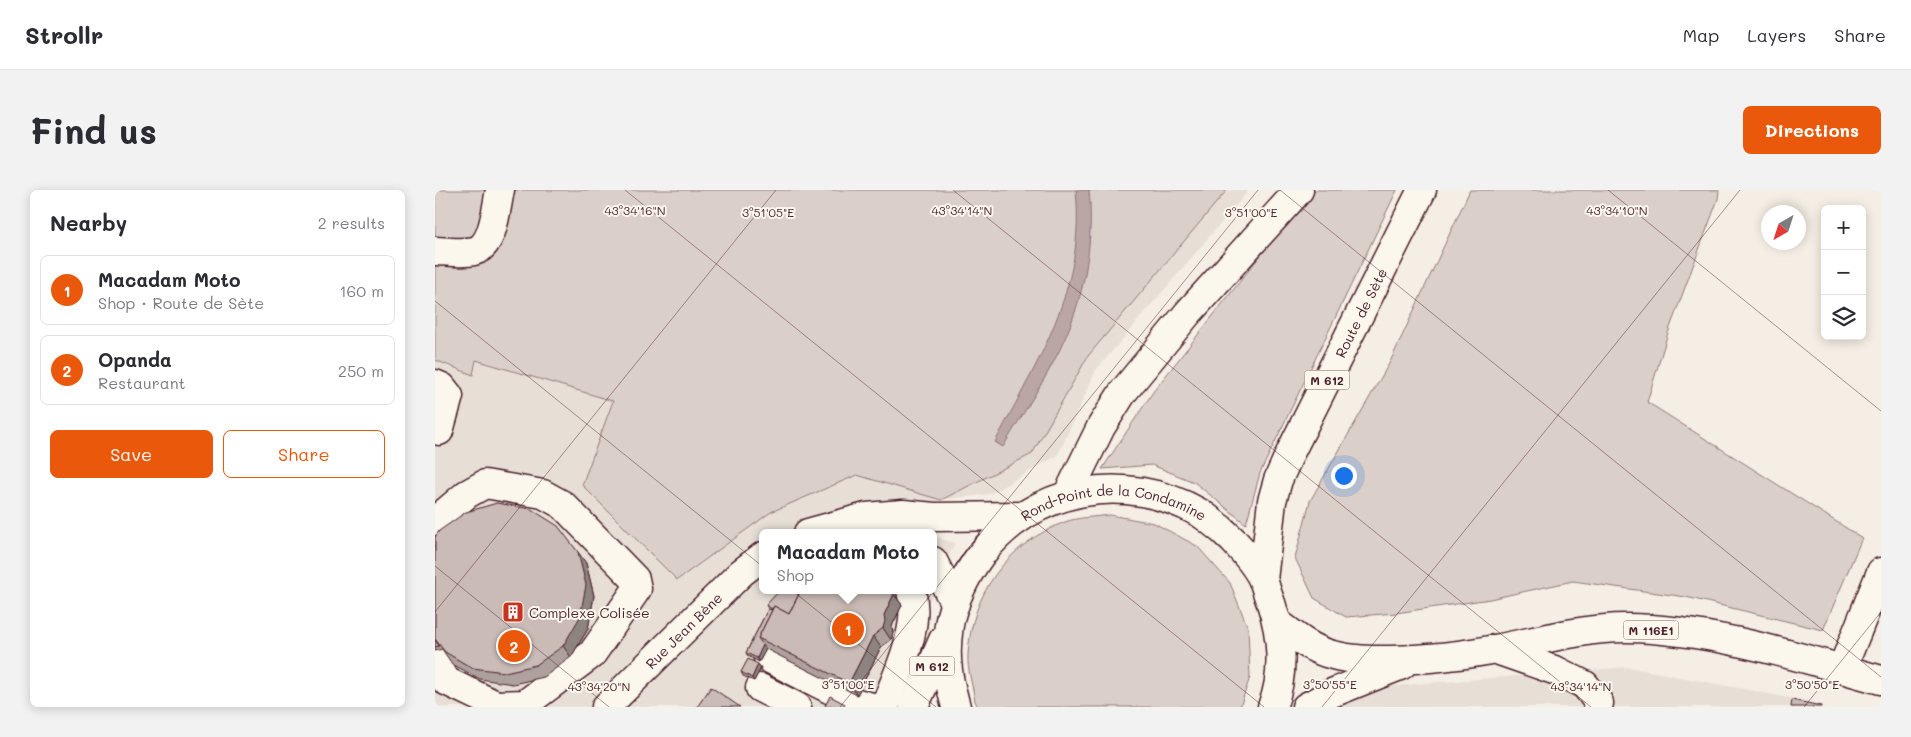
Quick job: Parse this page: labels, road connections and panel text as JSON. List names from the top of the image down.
{
  "streets": {
    "main road": [
      "Route de Sète",
      "M 612",
      "Rond-Point de la Condamine",
      "Rue Jean Bène",
      "M 116E1"
    ]
  },
  "crossings": [
    ["Route de Sète", "Rond-Point de la Condamine"],
    ["M 612", "Rond-Point de la Condamine"],
    ["Rond-Point de la Condamine", "M 116E1"]
  ],
  "places": {
    "building": ["Complexe Colisée"]
  },
  "north": "bottom left",
  "page": {
    "header": "Strollr",
    "nav": ["Map", "Layers", "Share"],
    "buttons": [
      "Directions",
      ["Save", "Share"]
    ],
    "title": "Find us",
    "heading": ["Nearby", "2 results"],
    "map_buttons": ["+", "−"],
    "list": [
      {
        "mark": "1",
        "name": "Macadam Moto",
        "note": "Shop · Route de Sète",
        "value": "160 m"
      },
      {
        "mark": "2",
        "name": "Opanda",
        "note": "Restaurant",
        "value": "250 m"
      }
    ],
    "popup": ["Macadam Moto", "Shop"],
    "pins": ["1", "2"]
  },
  "coordinates": [
    "43°34'16\"N",
    "43°34'14\"N",
    "43°34'10\"N",
    "3°51'05\"E",
    "3°51'00\"E",
    "3°50'55\"E",
    "3°50'50\"E",
    "43°34'20\"N"
  ]
}
